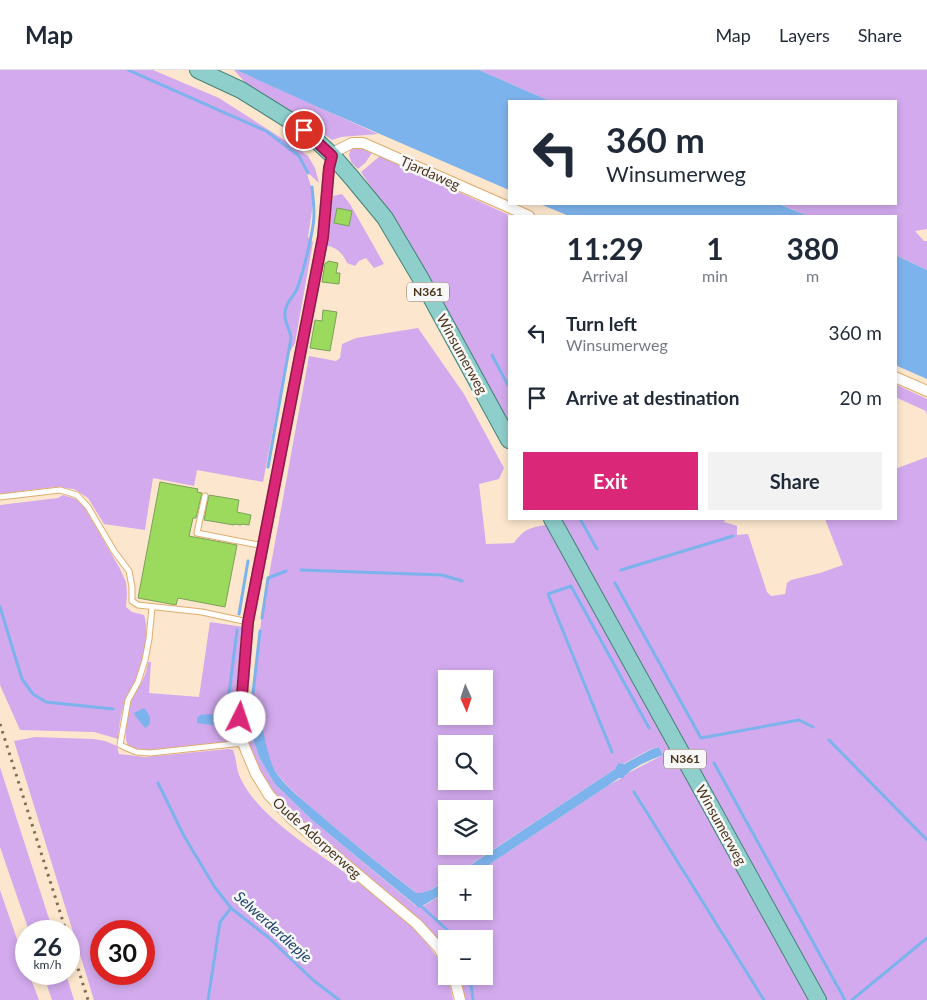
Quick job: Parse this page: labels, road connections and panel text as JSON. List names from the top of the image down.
{
  "streets": {
    "main road": ["N361", "Winsumerweg"],
    "street": ["Tjardaweg", "Oude Adorperweg"]
  },
  "crossings": [
    ["Tjardaweg", "Winsumerweg"],
    ["Tjardaweg", "Oude Adorperweg"],
    ["Winsumerweg", "Oude Adorperweg"]
  ],
  "water": ["Selwerderdiepje"],
  "north": "bottom",
  "page": {
    "header": "Map",
    "nav": ["Map", "Layers", "Share"],
    "turn": ["360 m", "Winsumerweg"],
    "eta": [
      "11:29",
      "Arrival",
      "1",
      "min",
      "380",
      "m"
    ],
    "list": [
      {
        "name": "Turn left",
        "note": "Winsumerweg",
        "value": "360 m"
      },
      {
        "name": "Arrive at destination",
        "value": "20 m"
      }
    ],
    "buttons": ["Exit", "Share"],
    "map_buttons": ["+", "−"],
    "speed": "26 km/h",
    "limit": "30"
  }
}
